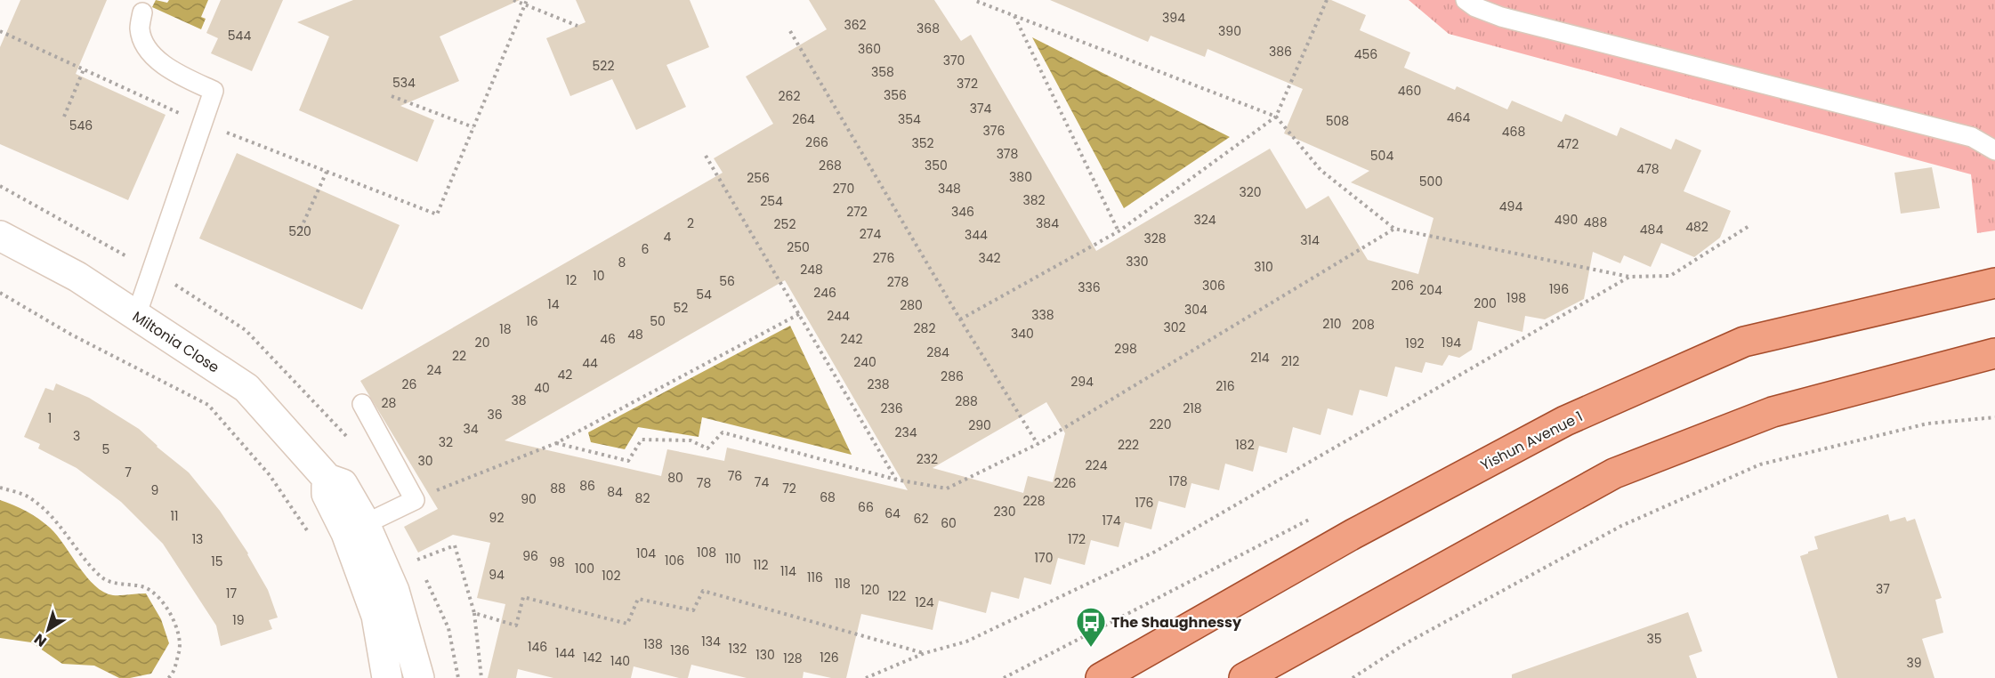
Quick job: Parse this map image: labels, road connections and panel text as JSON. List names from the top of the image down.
{
  "streets": {
    "main road": ["Yishun Avenue 1"],
    "street": ["Miltonia Close"]
  },
  "places": {
    "bus stop": ["The Shaughnessy"]
  },
  "house_numbers": [
    "394",
    "362",
    "368",
    "390",
    "544",
    "360",
    "386",
    "456",
    "370",
    "522",
    "358",
    "534",
    "372",
    "460",
    "356",
    "262",
    "374",
    "464",
    "264",
    "354",
    "508",
    "546",
    "376",
    "468",
    "266",
    "352",
    "472",
    "378",
    "504",
    "268",
    "350",
    "478",
    "380",
    "256",
    "500",
    "270",
    "348",
    "320",
    "382",
    "254",
    "494",
    "272",
    "346",
    "324",
    "490",
    "488",
    "2",
    "384",
    "252",
    "482",
    "484",
    "520",
    "274",
    "344",
    "4",
    "328",
    "314",
    "250",
    "6",
    "276",
    "342",
    "330",
    "8",
    "310",
    "248",
    "10",
    "12",
    "56",
    "278",
    "306",
    "206",
    "336",
    "196",
    "204",
    "246",
    "54",
    "198",
    "200",
    "14",
    "280",
    "52",
    "304",
    "338",
    "244",
    "16",
    "50",
    "210",
    "208",
    "302",
    "282",
    "18",
    "340",
    "48",
    "46",
    "242",
    "20",
    "194",
    "192",
    "298",
    "284",
    "22",
    "214",
    "212",
    "240",
    "44",
    "24",
    "42",
    "286",
    "294",
    "26",
    "238",
    "216",
    "40",
    "38",
    "288",
    "28",
    "236",
    "218",
    "36",
    "1",
    "220",
    "290",
    "34",
    "234",
    "3",
    "32",
    "222",
    "182",
    "5",
    "232",
    "30",
    "224",
    "7",
    "76",
    "80",
    "178",
    "74",
    "78",
    "226",
    "86",
    "88",
    "72",
    "9",
    "84",
    "68",
    "82",
    "90",
    "228",
    "176",
    "66",
    "230",
    "64",
    "11",
    "92",
    "62",
    "174",
    "60",
    "13",
    "172",
    "108",
    "104",
    "96",
    "170",
    "110",
    "106",
    "15",
    "98",
    "112",
    "100",
    "114",
    "94",
    "102",
    "116",
    "118",
    "37",
    "120",
    "17",
    "122",
    "124",
    "19",
    "35",
    "134",
    "138",
    "146",
    "132",
    "136",
    "144",
    "130",
    "142",
    "126",
    "128",
    "140",
    "39"
  ],
  "north": "bottom left"
}
